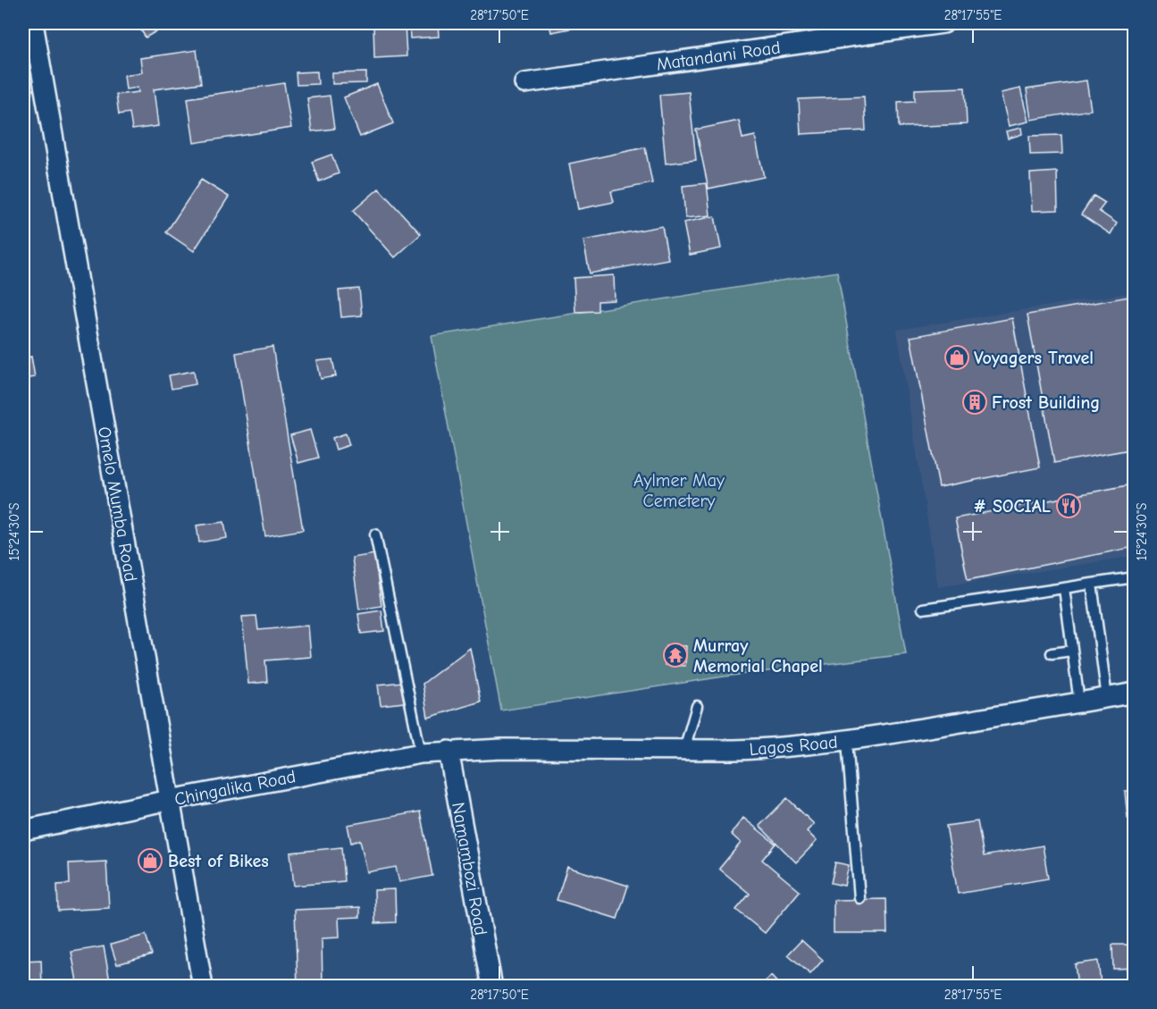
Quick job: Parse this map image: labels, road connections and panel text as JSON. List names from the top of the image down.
{
  "streets": {
    "street": [
      "Matandani Road",
      "Omelo Mumba Road",
      "Lagos Road",
      "Chingalika Road",
      "Namambozi Road"
    ]
  },
  "crossings": [
    ["Omelo Mumba Road", "Chingalika Road"],
    ["Lagos Road", "Chingalika Road"],
    ["Lagos Road", "Namambozi Road"],
    ["Chingalika Road", "Namambozi Road"]
  ],
  "parks": ["Aylmer May Cemetery"],
  "places": {
    "shop": ["Voyagers Travel", "Best of Bikes"],
    "building": ["Frost Building"],
    "restaurant": ["# SOCIAL"],
    "temple": ["Murray Memorial Chapel"]
  },
  "coordinates": ["28°17'50\"E", "28°17'55\"E", "15°24'30\"S"]
}
